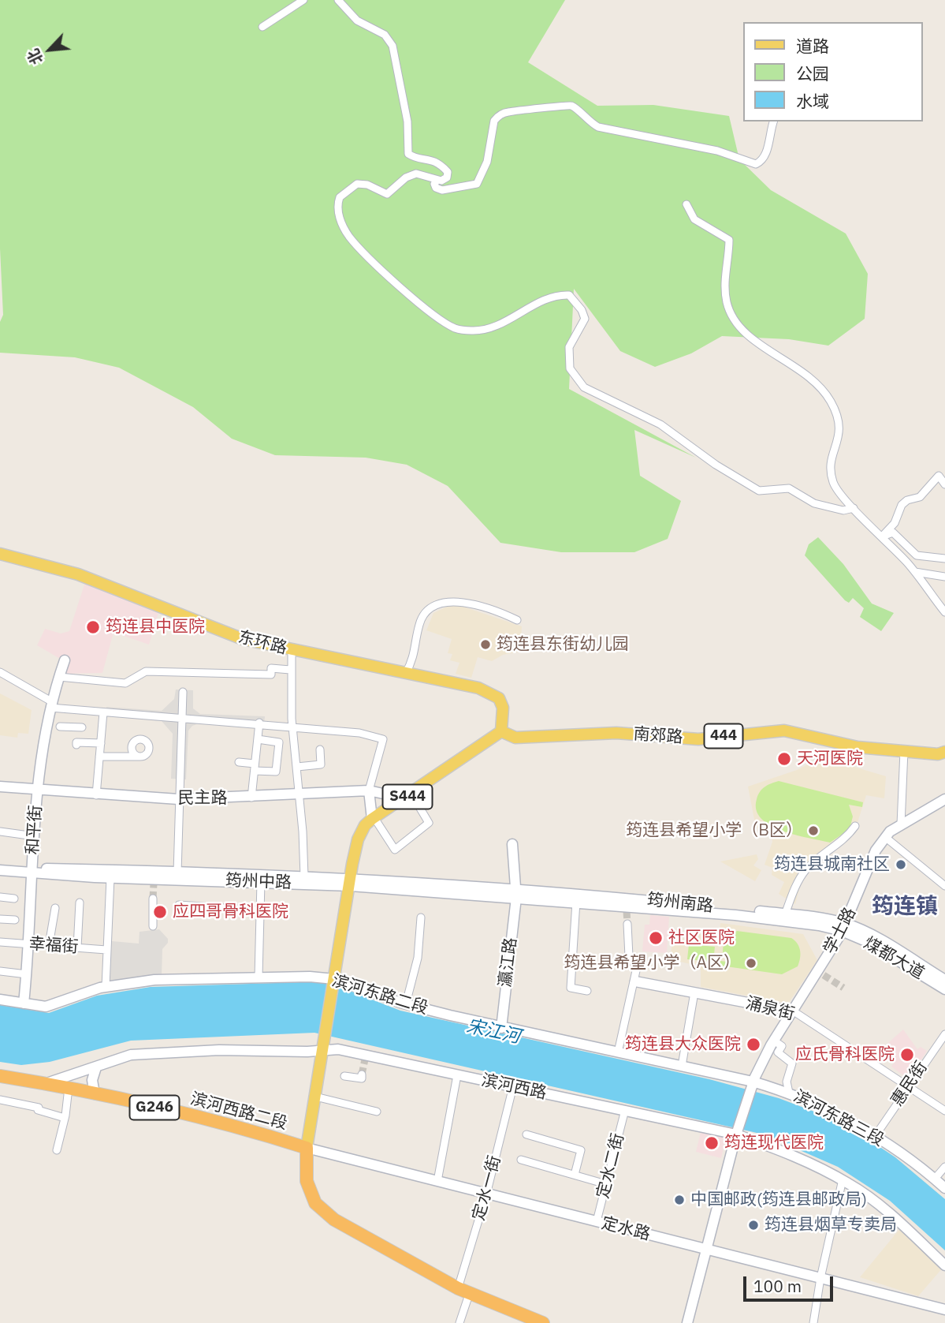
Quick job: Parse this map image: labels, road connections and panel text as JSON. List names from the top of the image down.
{
  "streets": {
    "highway": ["G246", "滨河西路二段"],
    "main road": [
      "东环路",
      "南郊路",
      "444",
      "S444"
    ],
    "street": [
      "民主路",
      "和平街",
      "筠州中路",
      "筠州南路",
      "学士路",
      "幸福街",
      "煤都大道",
      "瀛江路",
      "滨河东路二段",
      "涌泉街",
      "惠民街",
      "滨河西路",
      "滨河东路三段",
      "定水二街",
      "定水一街",
      "定水路"
    ]
  },
  "crossings": [
    ["东环路", "南郊路"],
    ["东环路", "S444"],
    ["南郊路", "S444"],
    ["S444", "民主路"],
    ["S444", "筠州中路"],
    ["S444", "滨河东路二段"],
    ["S444", "滨河西路"],
    ["S444", "滨河西路二段"],
    ["S444", "定水路"],
    ["民主路", "和平街"],
    ["和平街", "筠州中路"],
    ["和平街", "幸福街"],
    ["和平街", "滨河东路二段"],
    ["筠州中路", "筠州南路"],
    ["筠州中路", "瀛江路"],
    ["筠州南路", "学士路"],
    ["筠州南路", "煤都大道"],
    ["筠州南路", "瀛江路"],
    ["学士路", "煤都大道"],
    ["学士路", "滨河东路二段"],
    ["学士路", "涌泉街"],
    ["学士路", "滨河西路"],
    ["学士路", "滨河东路三段"],
    ["瀛江路", "滨河东路二段"],
    ["滨河东路二段", "滨河东路三段"],
    ["涌泉街", "惠民街"],
    ["惠民街", "滨河东路三段"],
    ["滨河西路", "滨河西路二段"],
    ["滨河西路", "定水二街"],
    ["滨河西路", "定水一街"],
    ["滨河西路二段", "定水路"],
    ["定水二街", "定水路"],
    ["定水一街", "定水路"]
  ],
  "districts": ["筠连镇"],
  "water": ["宋江河"],
  "places": [
    "筠连县中医院",
    "筠连县东街幼儿园",
    "天河医院",
    "筠连县希望小学（B区）",
    "筠连县城南社区",
    "应四哥骨科医院",
    "社区医院",
    "筠连县希望小学（A区）",
    "筠连县大众医院",
    "应氏骨科医院",
    "筠连现代医院",
    "中国邮政(筠连县邮政局)",
    "筠连县烟草专卖局"
  ],
  "legend": ["道路", "公园", "水域"],
  "scale_bar": "100 m",
  "north": "bottom left"
}
